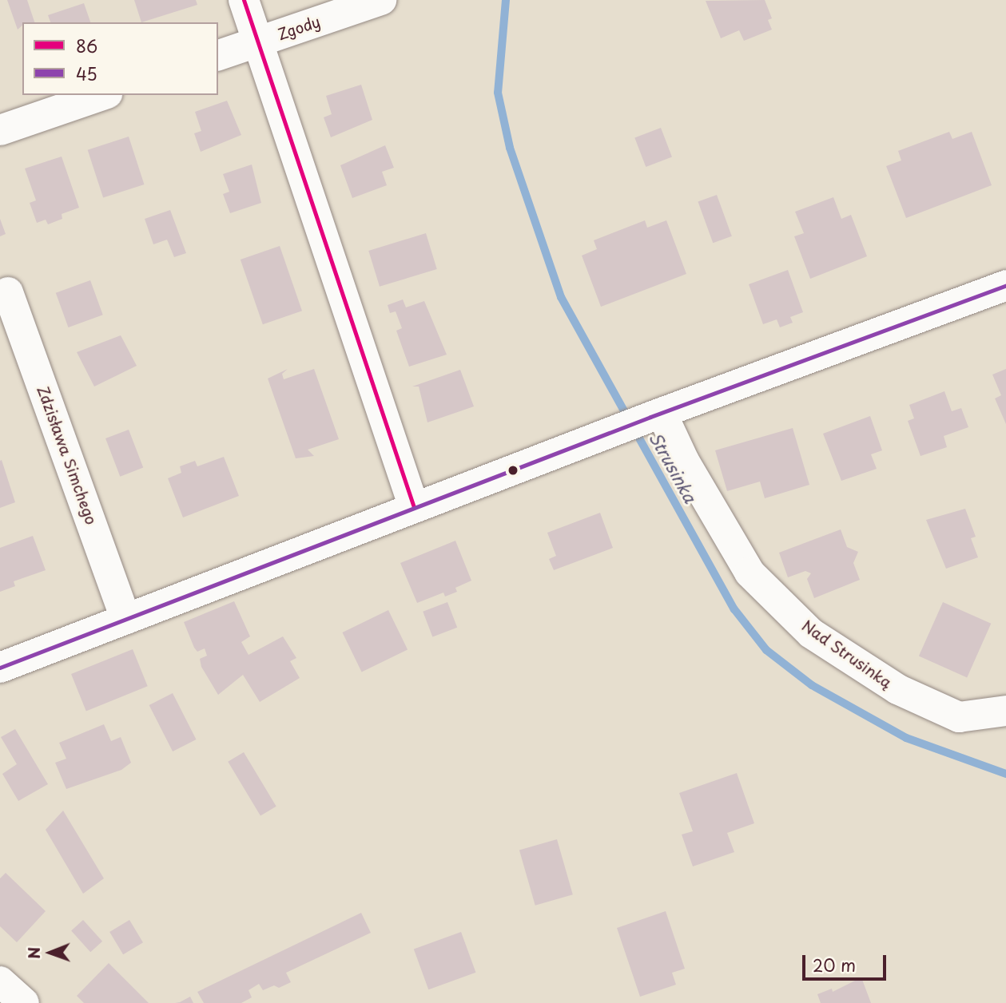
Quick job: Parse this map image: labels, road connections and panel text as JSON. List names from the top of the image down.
{
  "streets": {
    "street": ["Zgody", "Zdzisława Simchego", "Nad Strusinką"]
  },
  "water": ["Strusinka"],
  "lines": ["transit line 86", "transit line 45"],
  "legend": ["86", "45"],
  "scale_bar": "20 m",
  "north": "left"
}
